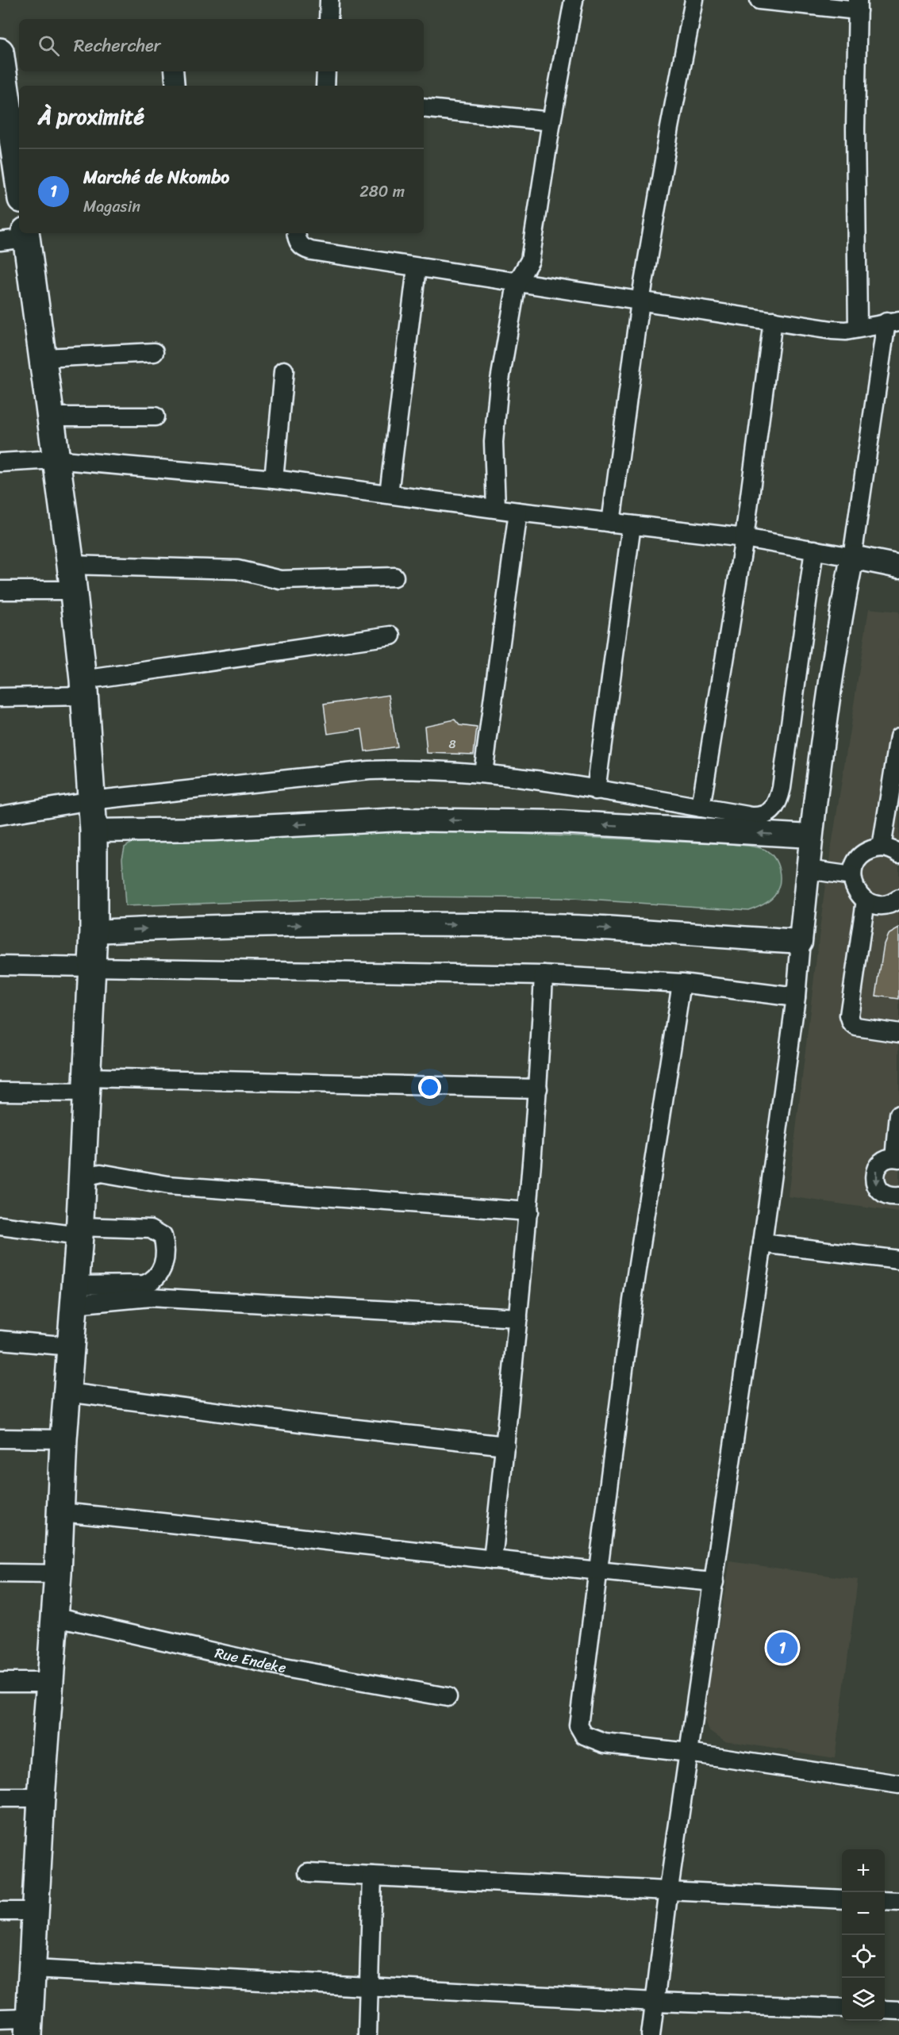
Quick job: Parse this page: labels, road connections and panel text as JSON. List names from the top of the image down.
{
  "streets": {
    "street": ["Rue Endeke"]
  },
  "house_numbers": ["8"],
  "page": {
    "search": "Rechercher",
    "heading": "À proximité",
    "list": [
      {
        "mark": "1",
        "name": "Marché de Nkombo",
        "note": "Magasin",
        "value": "280 m"
      }
    ],
    "pins": "1",
    "map_buttons": ["+", "−"]
  }
}
